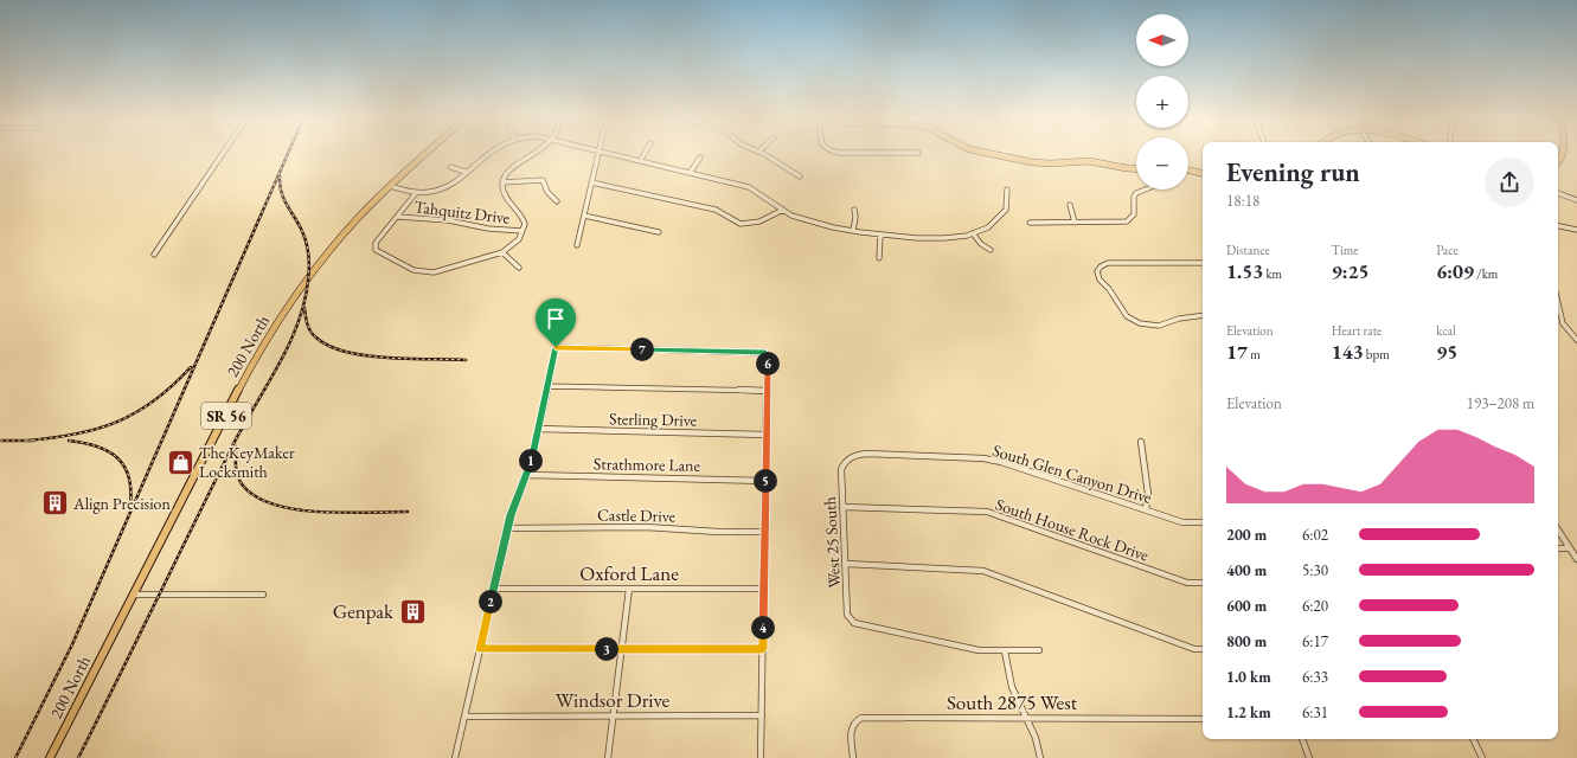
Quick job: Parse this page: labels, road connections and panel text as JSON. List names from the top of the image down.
{
  "streets": {
    "main road": ["200 North", "SR 56"],
    "street": [
      "Tahquitz Drive",
      "Sterling Drive",
      "Strathmore Lane",
      "South Glen Canyon Drive",
      "Castle Drive",
      "South House Rock Drive",
      "West 25 South",
      "Oxford Lane",
      "Windsor Drive",
      "South 2875 West"
    ]
  },
  "crossings": [
    ["South Glen Canyon Drive", "West 25 South"],
    ["South House Rock Drive", "West 25 South"]
  ],
  "places": {
    "shop": ["The KeyMaker Locksmith"],
    "building": ["Align Precision", "Genpak"]
  },
  "north": "left",
  "page": {
    "map_buttons": ["+", "−"],
    "heading": ["Evening run", "18:18"],
    "stats": [
      ["Distance", "1.53 km"],
      ["Time", "9:25"],
      ["Pace", "6:09 /km"],
      ["Elevation", "17 m"],
      ["Heart rate", "143 bpm"],
      ["kcal", "95"]
    ],
    "pins": [
      "7",
      "6",
      "1",
      "5",
      "2",
      "4",
      "3"
    ],
    "chart": ["Elevation", "193–208 m"],
    "list": [
      {
        "name": "200 m",
        "note": "6:02"
      },
      {
        "name": "400 m",
        "note": "5:30"
      },
      {
        "name": "600 m",
        "note": "6:20"
      },
      {
        "name": "800 m",
        "note": "6:17"
      },
      {
        "name": "1.0 km",
        "note": "6:33"
      },
      {
        "name": "1.2 km",
        "note": "6:31"
      }
    ]
  }
}
